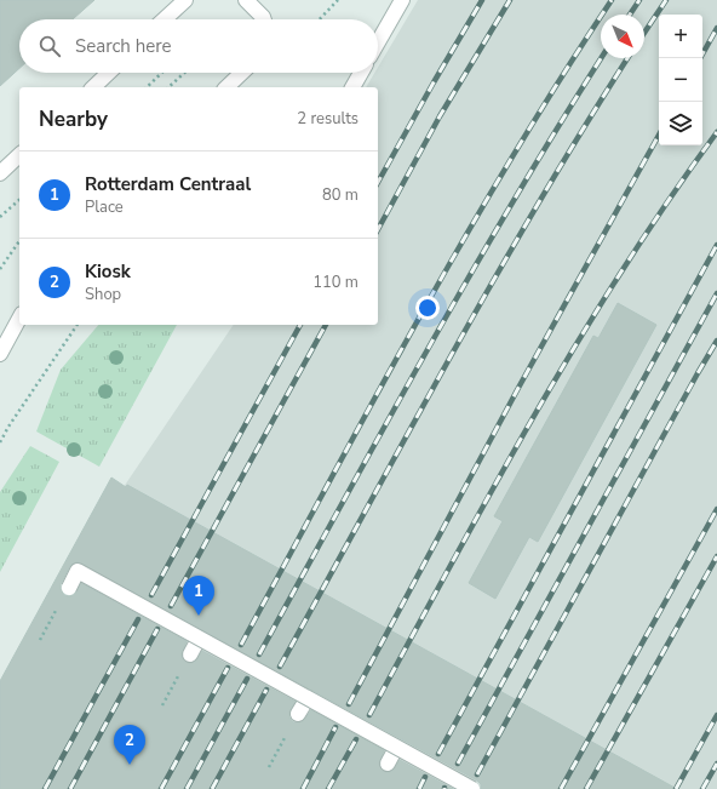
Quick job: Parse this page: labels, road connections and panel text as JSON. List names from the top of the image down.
{
  "north": "bottom right",
  "page": {
    "map_buttons": ["+", "−"],
    "search": "Search here",
    "heading": ["Nearby", "2 results"],
    "list": [
      {
        "mark": "1",
        "name": "Rotterdam Centraal",
        "note": "Place",
        "value": "80 m"
      },
      {
        "mark": "2",
        "name": "Kiosk",
        "note": "Shop",
        "value": "110 m"
      }
    ],
    "pins": ["1", "2"]
  }
}
